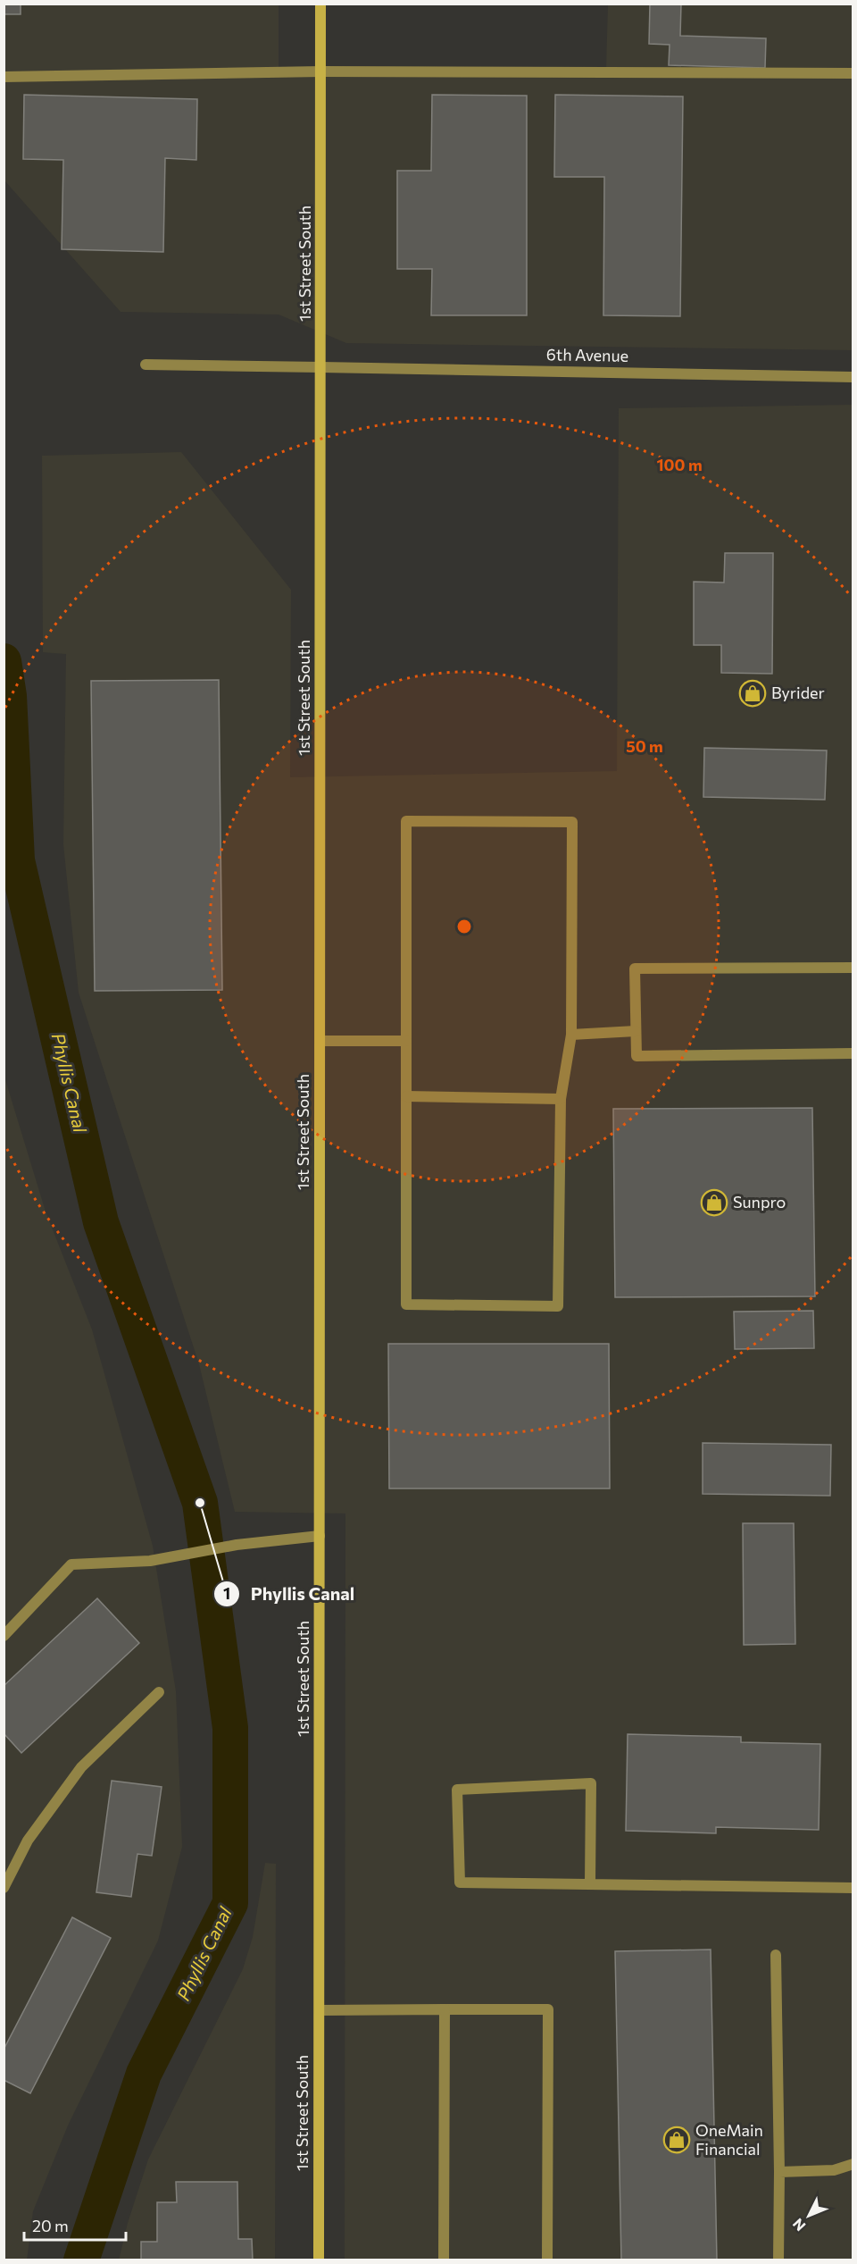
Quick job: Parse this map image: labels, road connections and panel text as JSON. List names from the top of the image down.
{
  "streets": {
    "street": ["1st Street South", "6th Avenue"]
  },
  "crossings": [
    ["1st Street South", "6th Avenue"]
  ],
  "water": ["Phyllis Canal"],
  "places": {
    "shop": ["Byrider", "Sunpro", "OneMain Financial"],
    "other": ["Phyllis Canal"]
  },
  "scale_bar": "20 m",
  "north": "bottom left",
  "rings": ["100 m", "50 m"]
}
